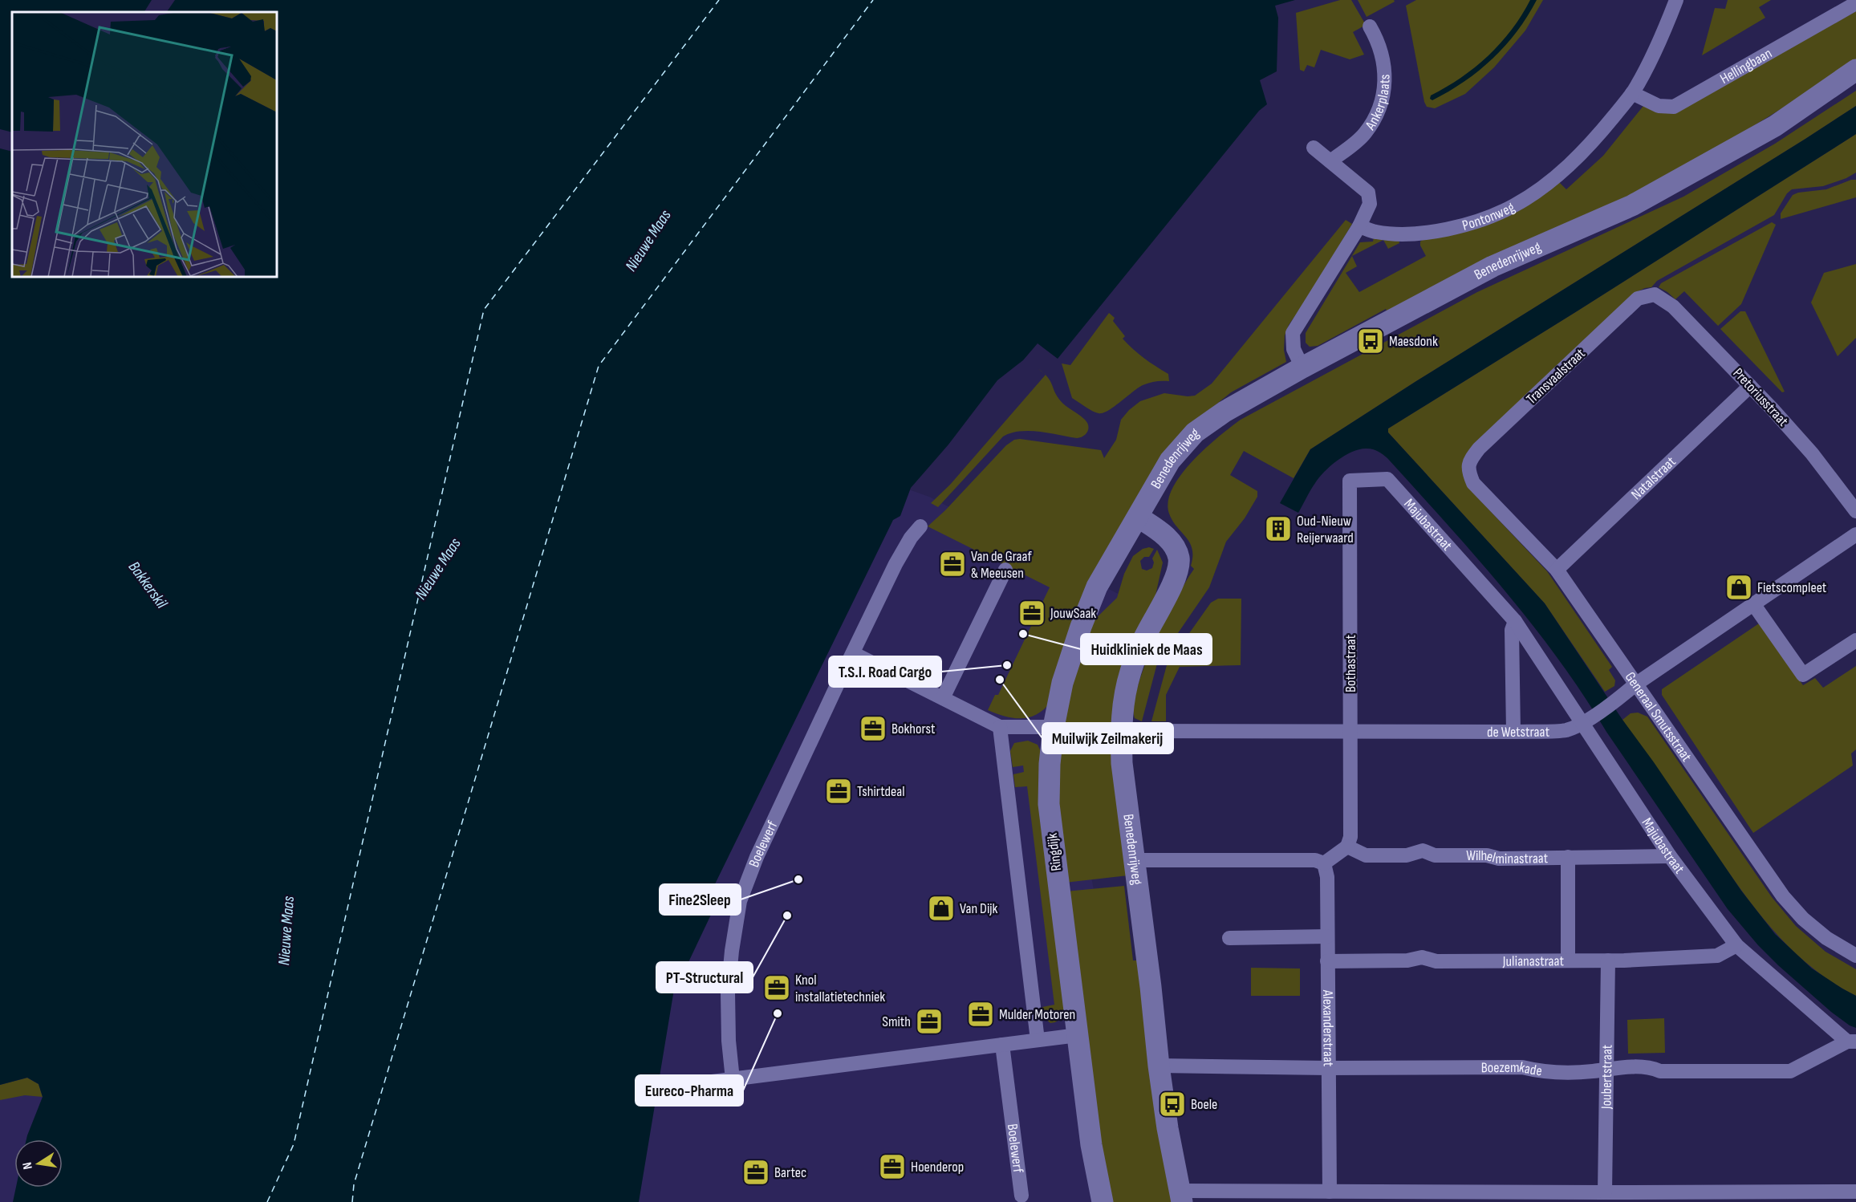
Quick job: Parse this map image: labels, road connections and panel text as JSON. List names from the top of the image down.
{
  "streets": {
    "street": [
      "Hellingbaan",
      "Ankerplaats",
      "Pontonweg",
      "Benedenrijweg",
      "Transvaalstraat",
      "Pretoriusstraat",
      "Natalstraat",
      "Majubastraat",
      "Bothastraat",
      "Generaal Smutsstraat",
      "de Wetstraat",
      "Boelewerf",
      "Ringdijk",
      "Wilhelminastraat",
      "Julianastraat",
      "Alexanderstraat",
      "Boezemkade",
      "Joubertstraat"
    ]
  },
  "crossings": [
    ["Hellingbaan", "Pontonweg"],
    ["Benedenrijweg", "de Wetstraat"],
    ["Benedenrijweg", "Ringdijk"],
    ["Benedenrijweg", "Boezemkade"],
    ["Transvaalstraat", "Pretoriusstraat"],
    ["Transvaalstraat", "Generaal Smutsstraat"],
    ["Pretoriusstraat", "Natalstraat"],
    ["Natalstraat", "Generaal Smutsstraat"],
    ["Majubastraat", "Bothastraat"],
    ["Majubastraat", "de Wetstraat"],
    ["Majubastraat", "Wilhelminastraat"],
    ["Majubastraat", "Julianastraat"],
    ["Majubastraat", "Boezemkade"],
    ["Bothastraat", "de Wetstraat"],
    ["Bothastraat", "Wilhelminastraat"],
    ["Generaal Smutsstraat", "de Wetstraat"],
    ["Julianastraat", "Alexanderstraat"],
    ["Julianastraat", "Joubertstraat"],
    ["Alexanderstraat", "Boezemkade"],
    ["Boezemkade", "Joubertstraat"]
  ],
  "water": ["Nieuwe Maas", "Bakkerskil"],
  "places": {
    "bus stop": ["Maesdonk", "Boele"],
    "building": ["Oud-Nieuw Reijerwaard"],
    "office": [
      "Van de Graaf & Meeusen",
      "JouwSaak",
      "Bokhorst",
      "Tshirtdeal",
      "Knol installatietechniek",
      "Mulder Motoren",
      "Smith",
      "Hoenderop",
      "Bartec"
    ],
    "shop": ["Fietscompleet", "Van Dijk"],
    "other": [
      "Huidkliniek de Maas",
      "T.S.I. Road Cargo",
      "Muilwijk Zeilmakerij",
      "Fine2Sleep",
      "PT-Structural",
      "Eureco-Pharma"
    ]
  },
  "north": "left"
}
